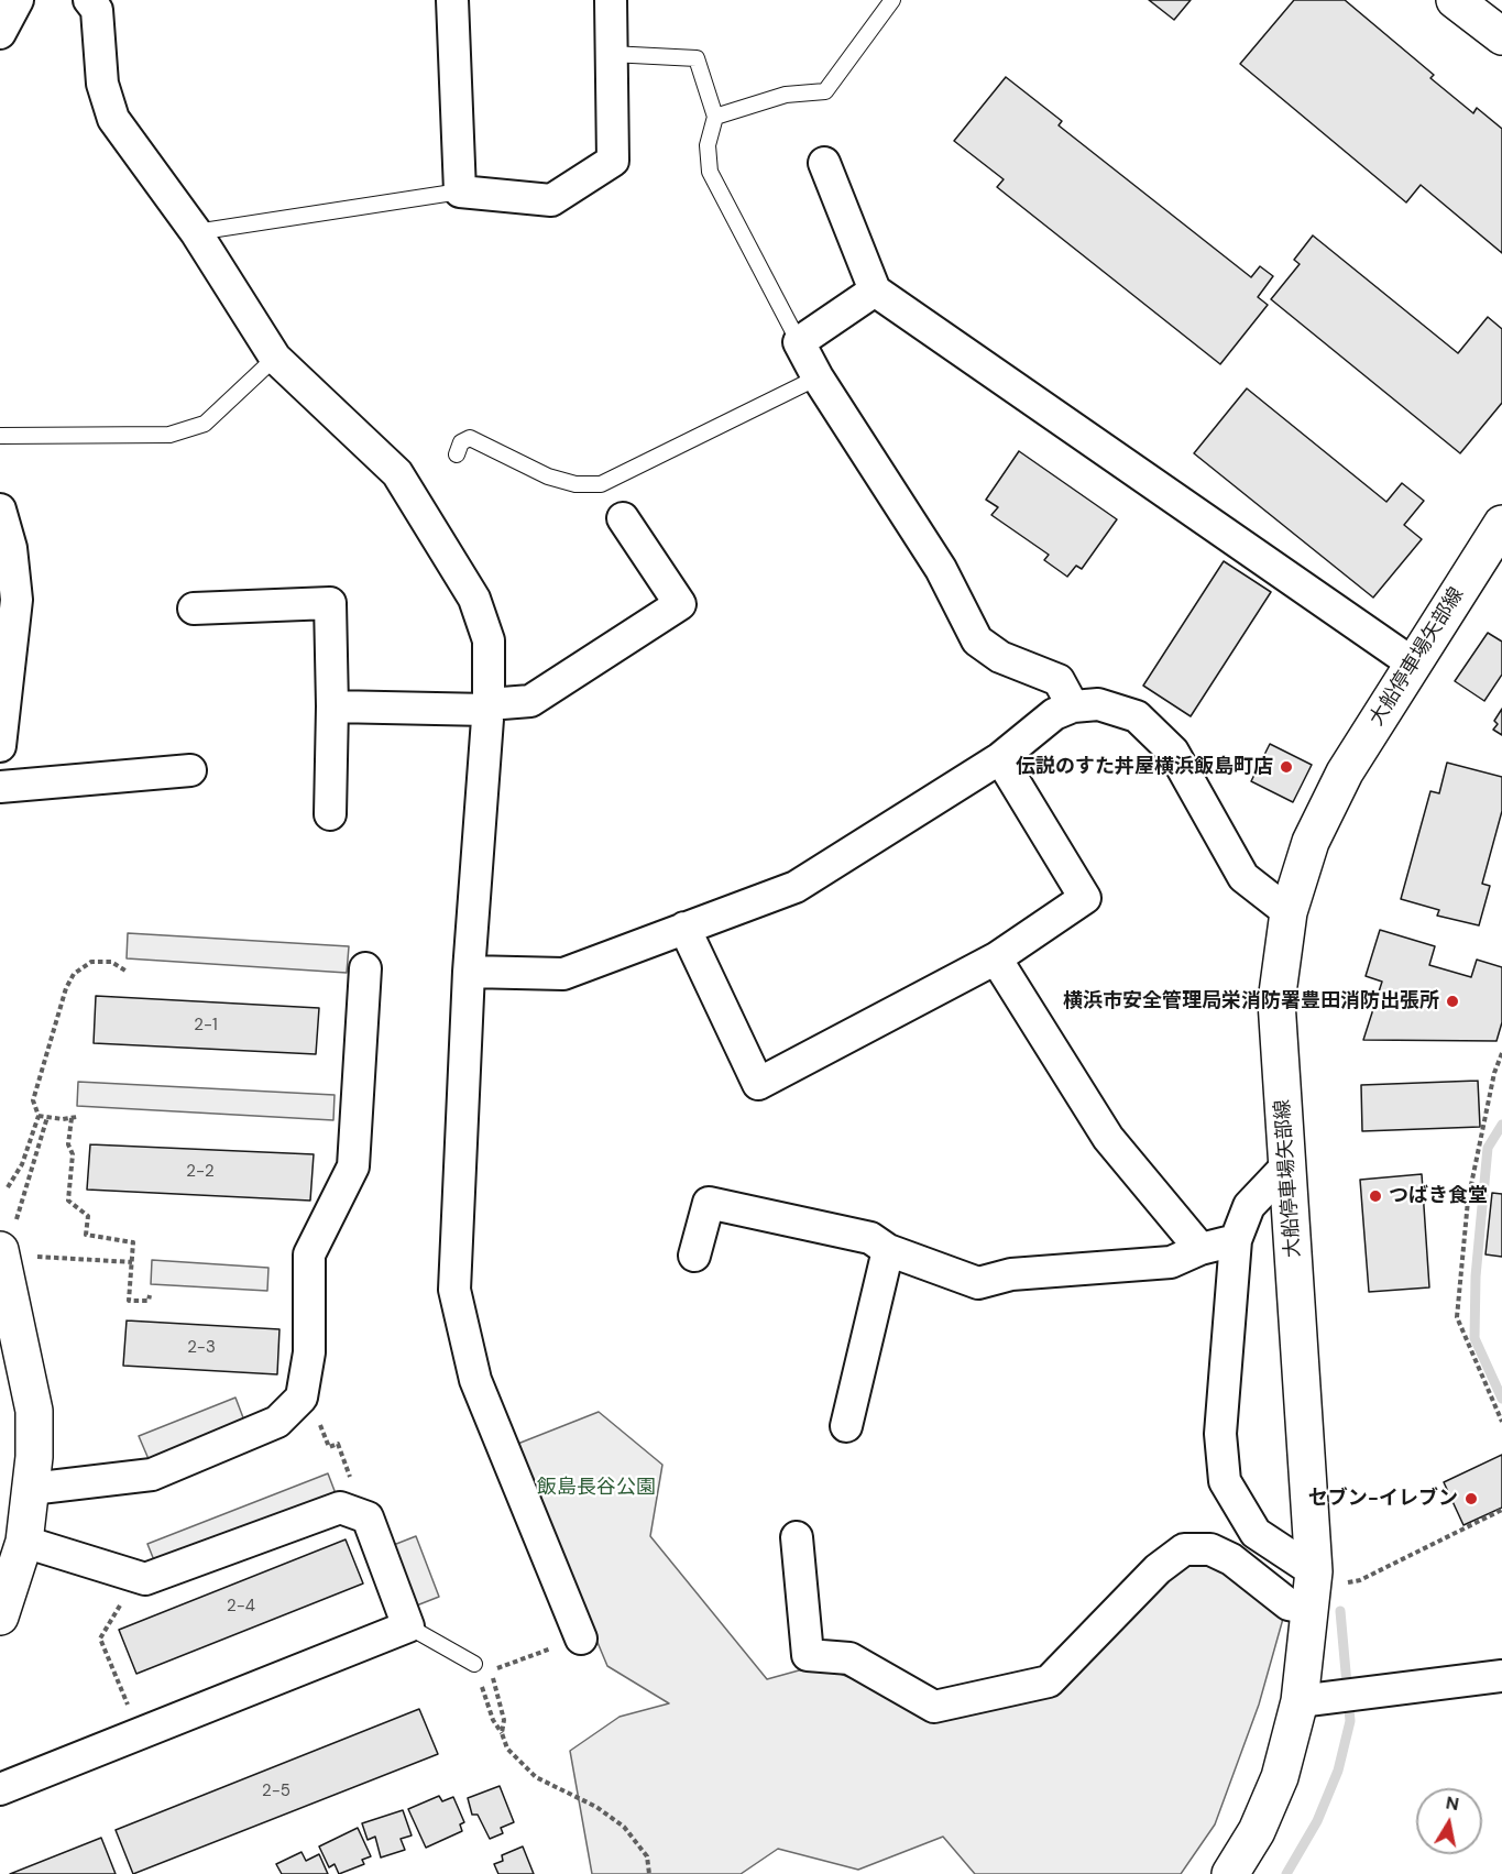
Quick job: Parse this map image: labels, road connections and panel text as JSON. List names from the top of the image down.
{
  "streets": {
    "main road": ["大船停車場矢部線"]
  },
  "parks": ["飯島長谷公園"],
  "places": [
    "伝説のすた丼屋横浜飯島町店",
    "横浜市安全管理局栄消防署豊田消防出張所",
    "つばき食堂",
    "セブン-イレブン"
  ],
  "house_numbers": [
    "2-1",
    "2-2",
    "2-3",
    "2-4",
    "2-5"
  ],
  "north": "top"
}
